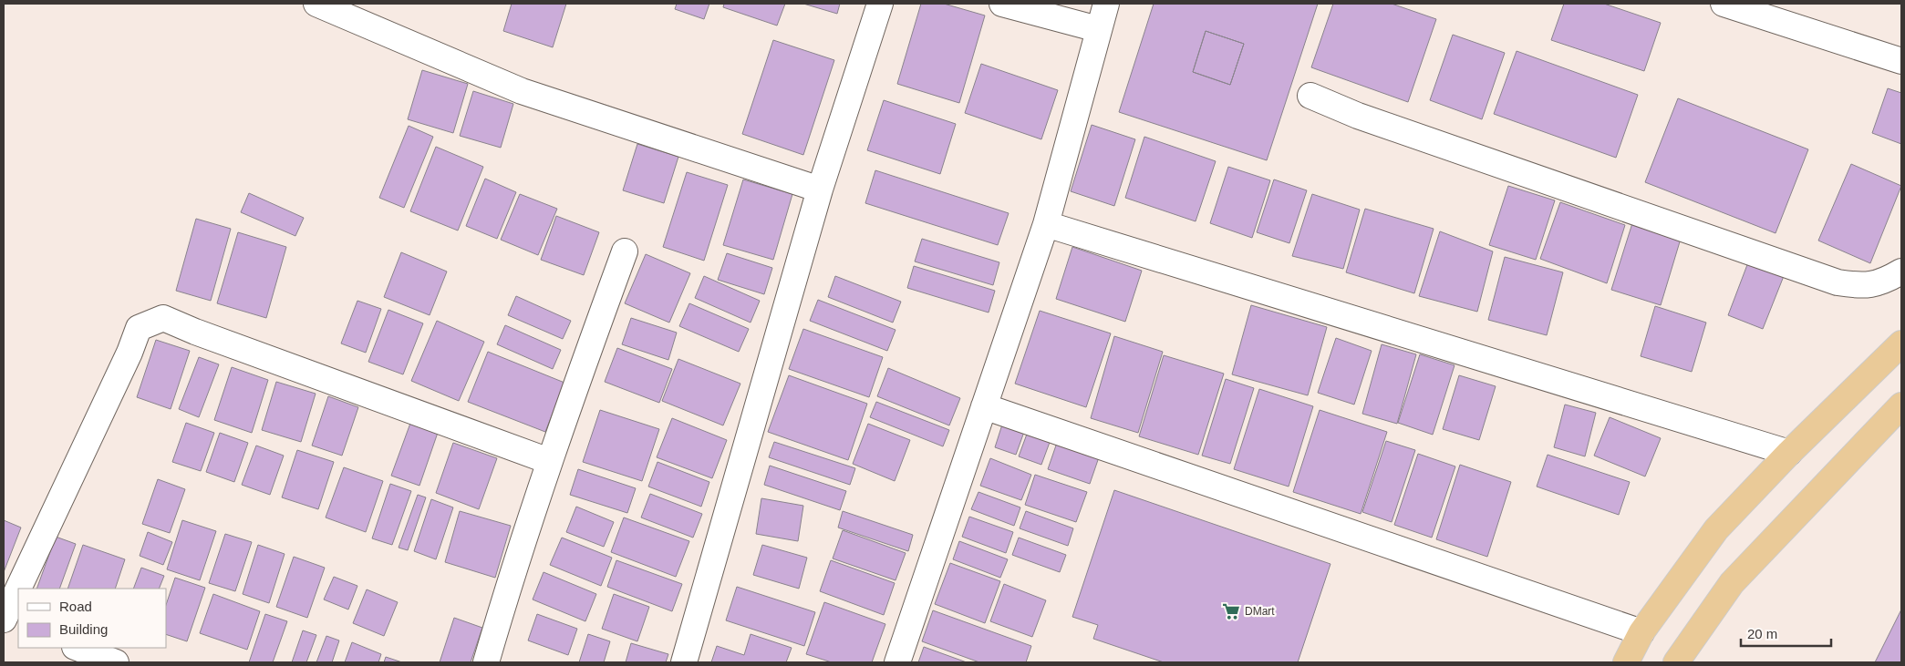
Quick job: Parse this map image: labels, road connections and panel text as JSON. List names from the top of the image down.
{
  "places": {
    "supermarket": ["DMart"]
  },
  "legend": ["Road", "Building"],
  "scale_bar": "20 m"
}
